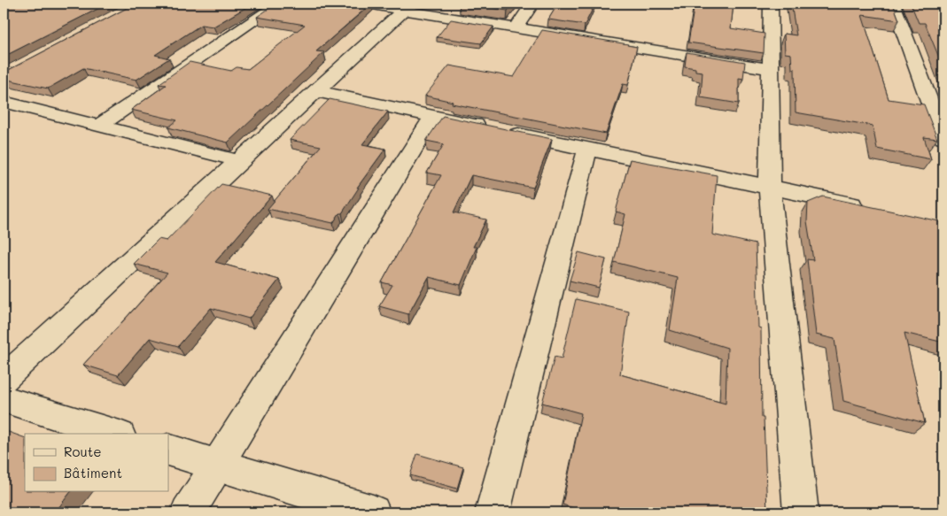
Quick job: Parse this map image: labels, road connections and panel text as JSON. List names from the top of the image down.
{
  "legend": ["Route", "Bâtiment"]
}
